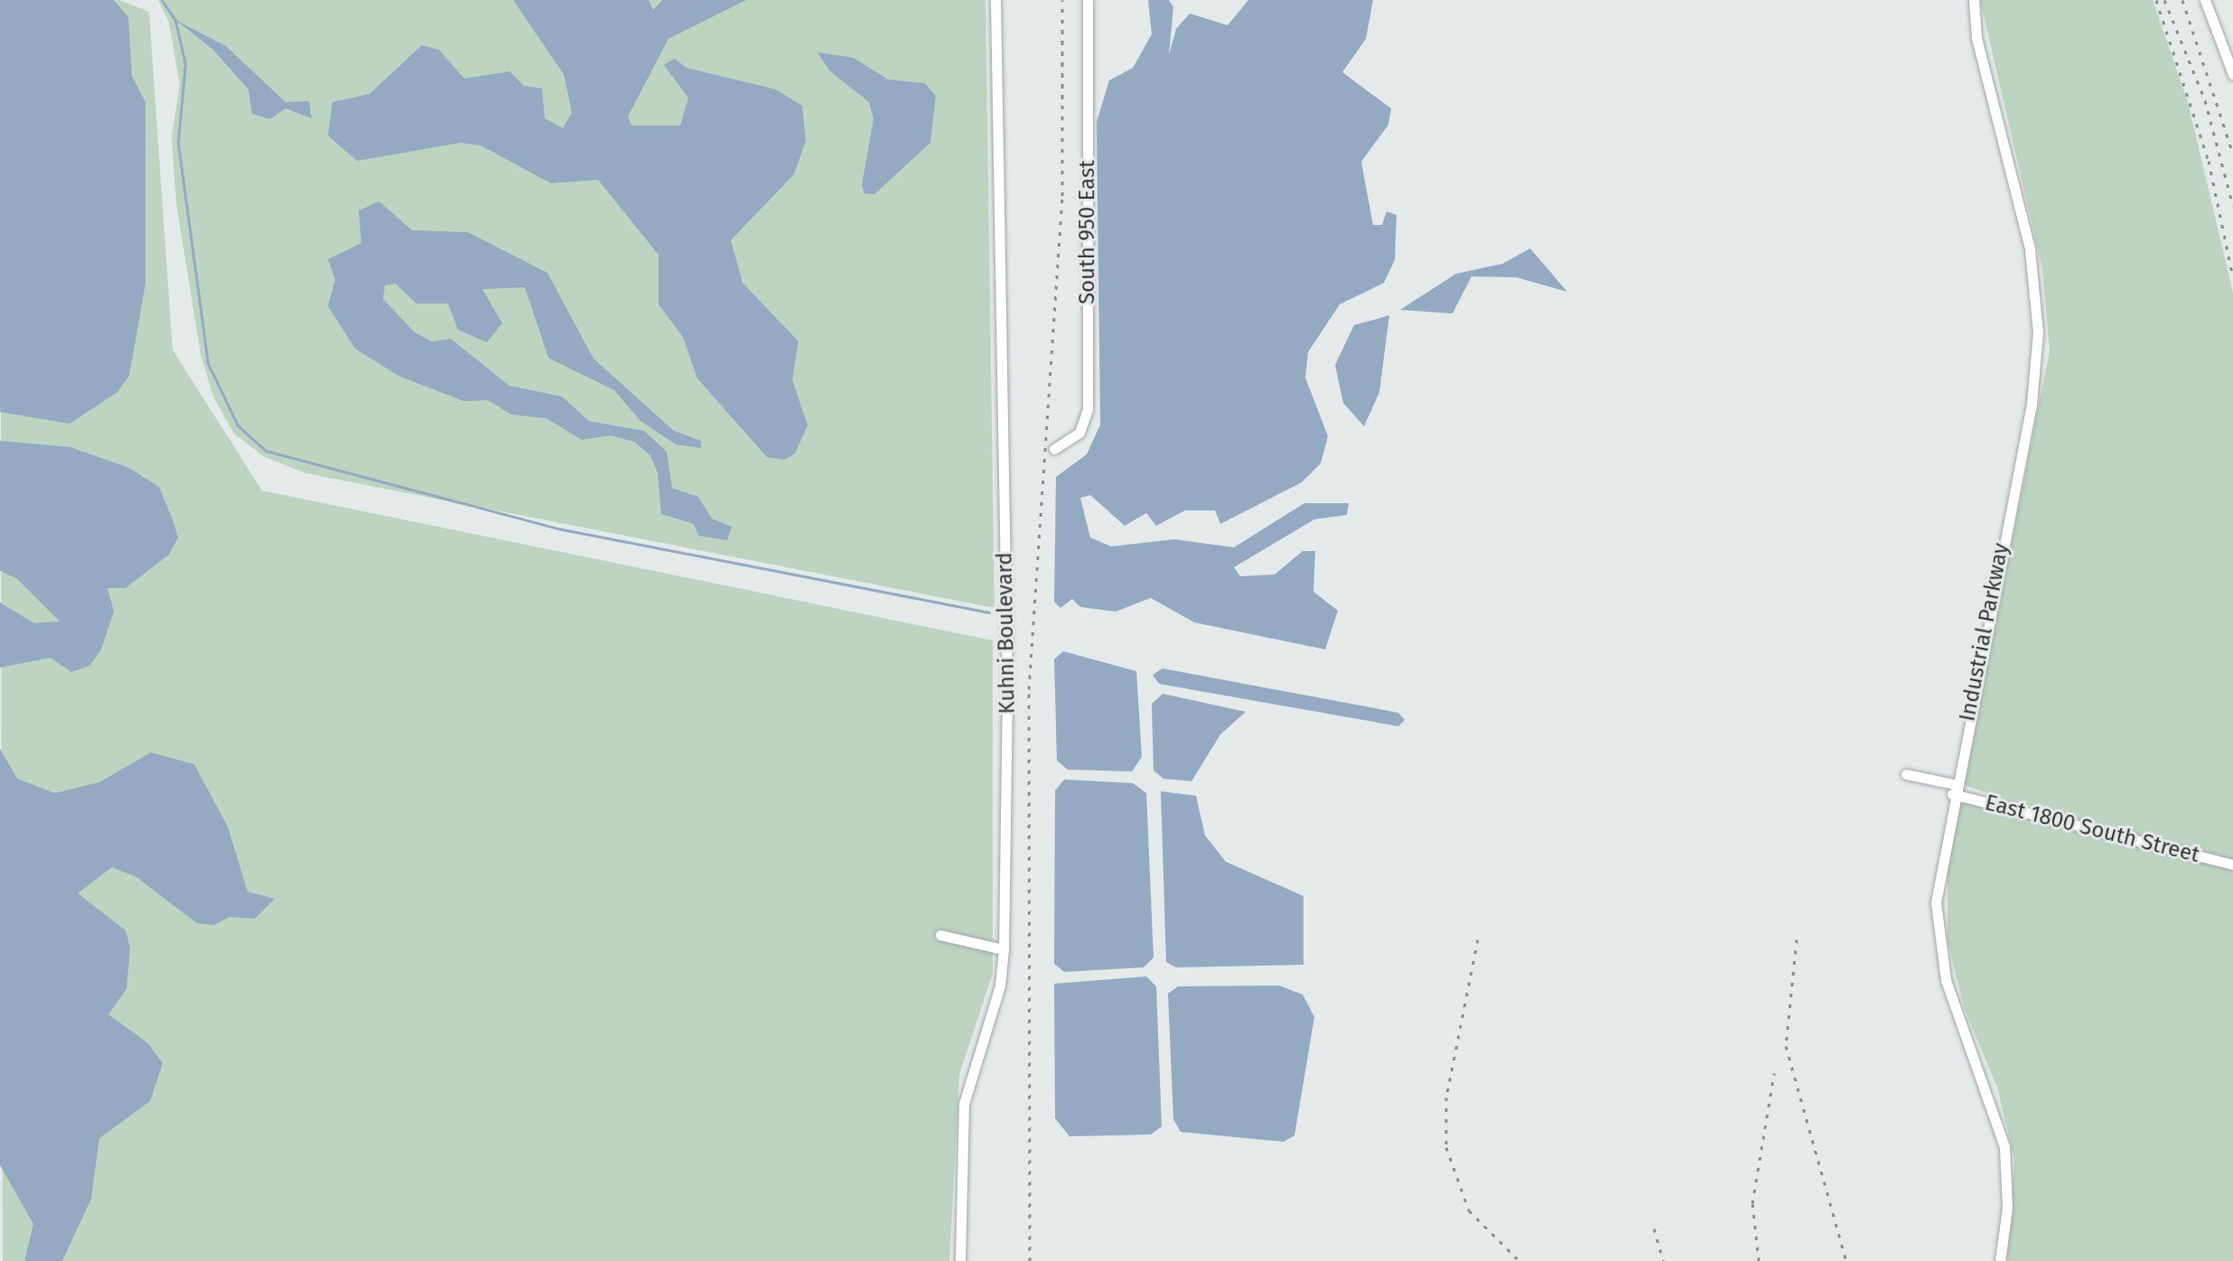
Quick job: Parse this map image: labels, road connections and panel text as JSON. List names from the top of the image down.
{
  "streets": {
    "street": [
      "South 950 East",
      "Industrial Parkway",
      "Kuhni Boulevard",
      "East 1800 South Street"
    ]
  },
  "crossings": [
    ["Industrial Parkway", "East 1800 South Street"]
  ]
}
